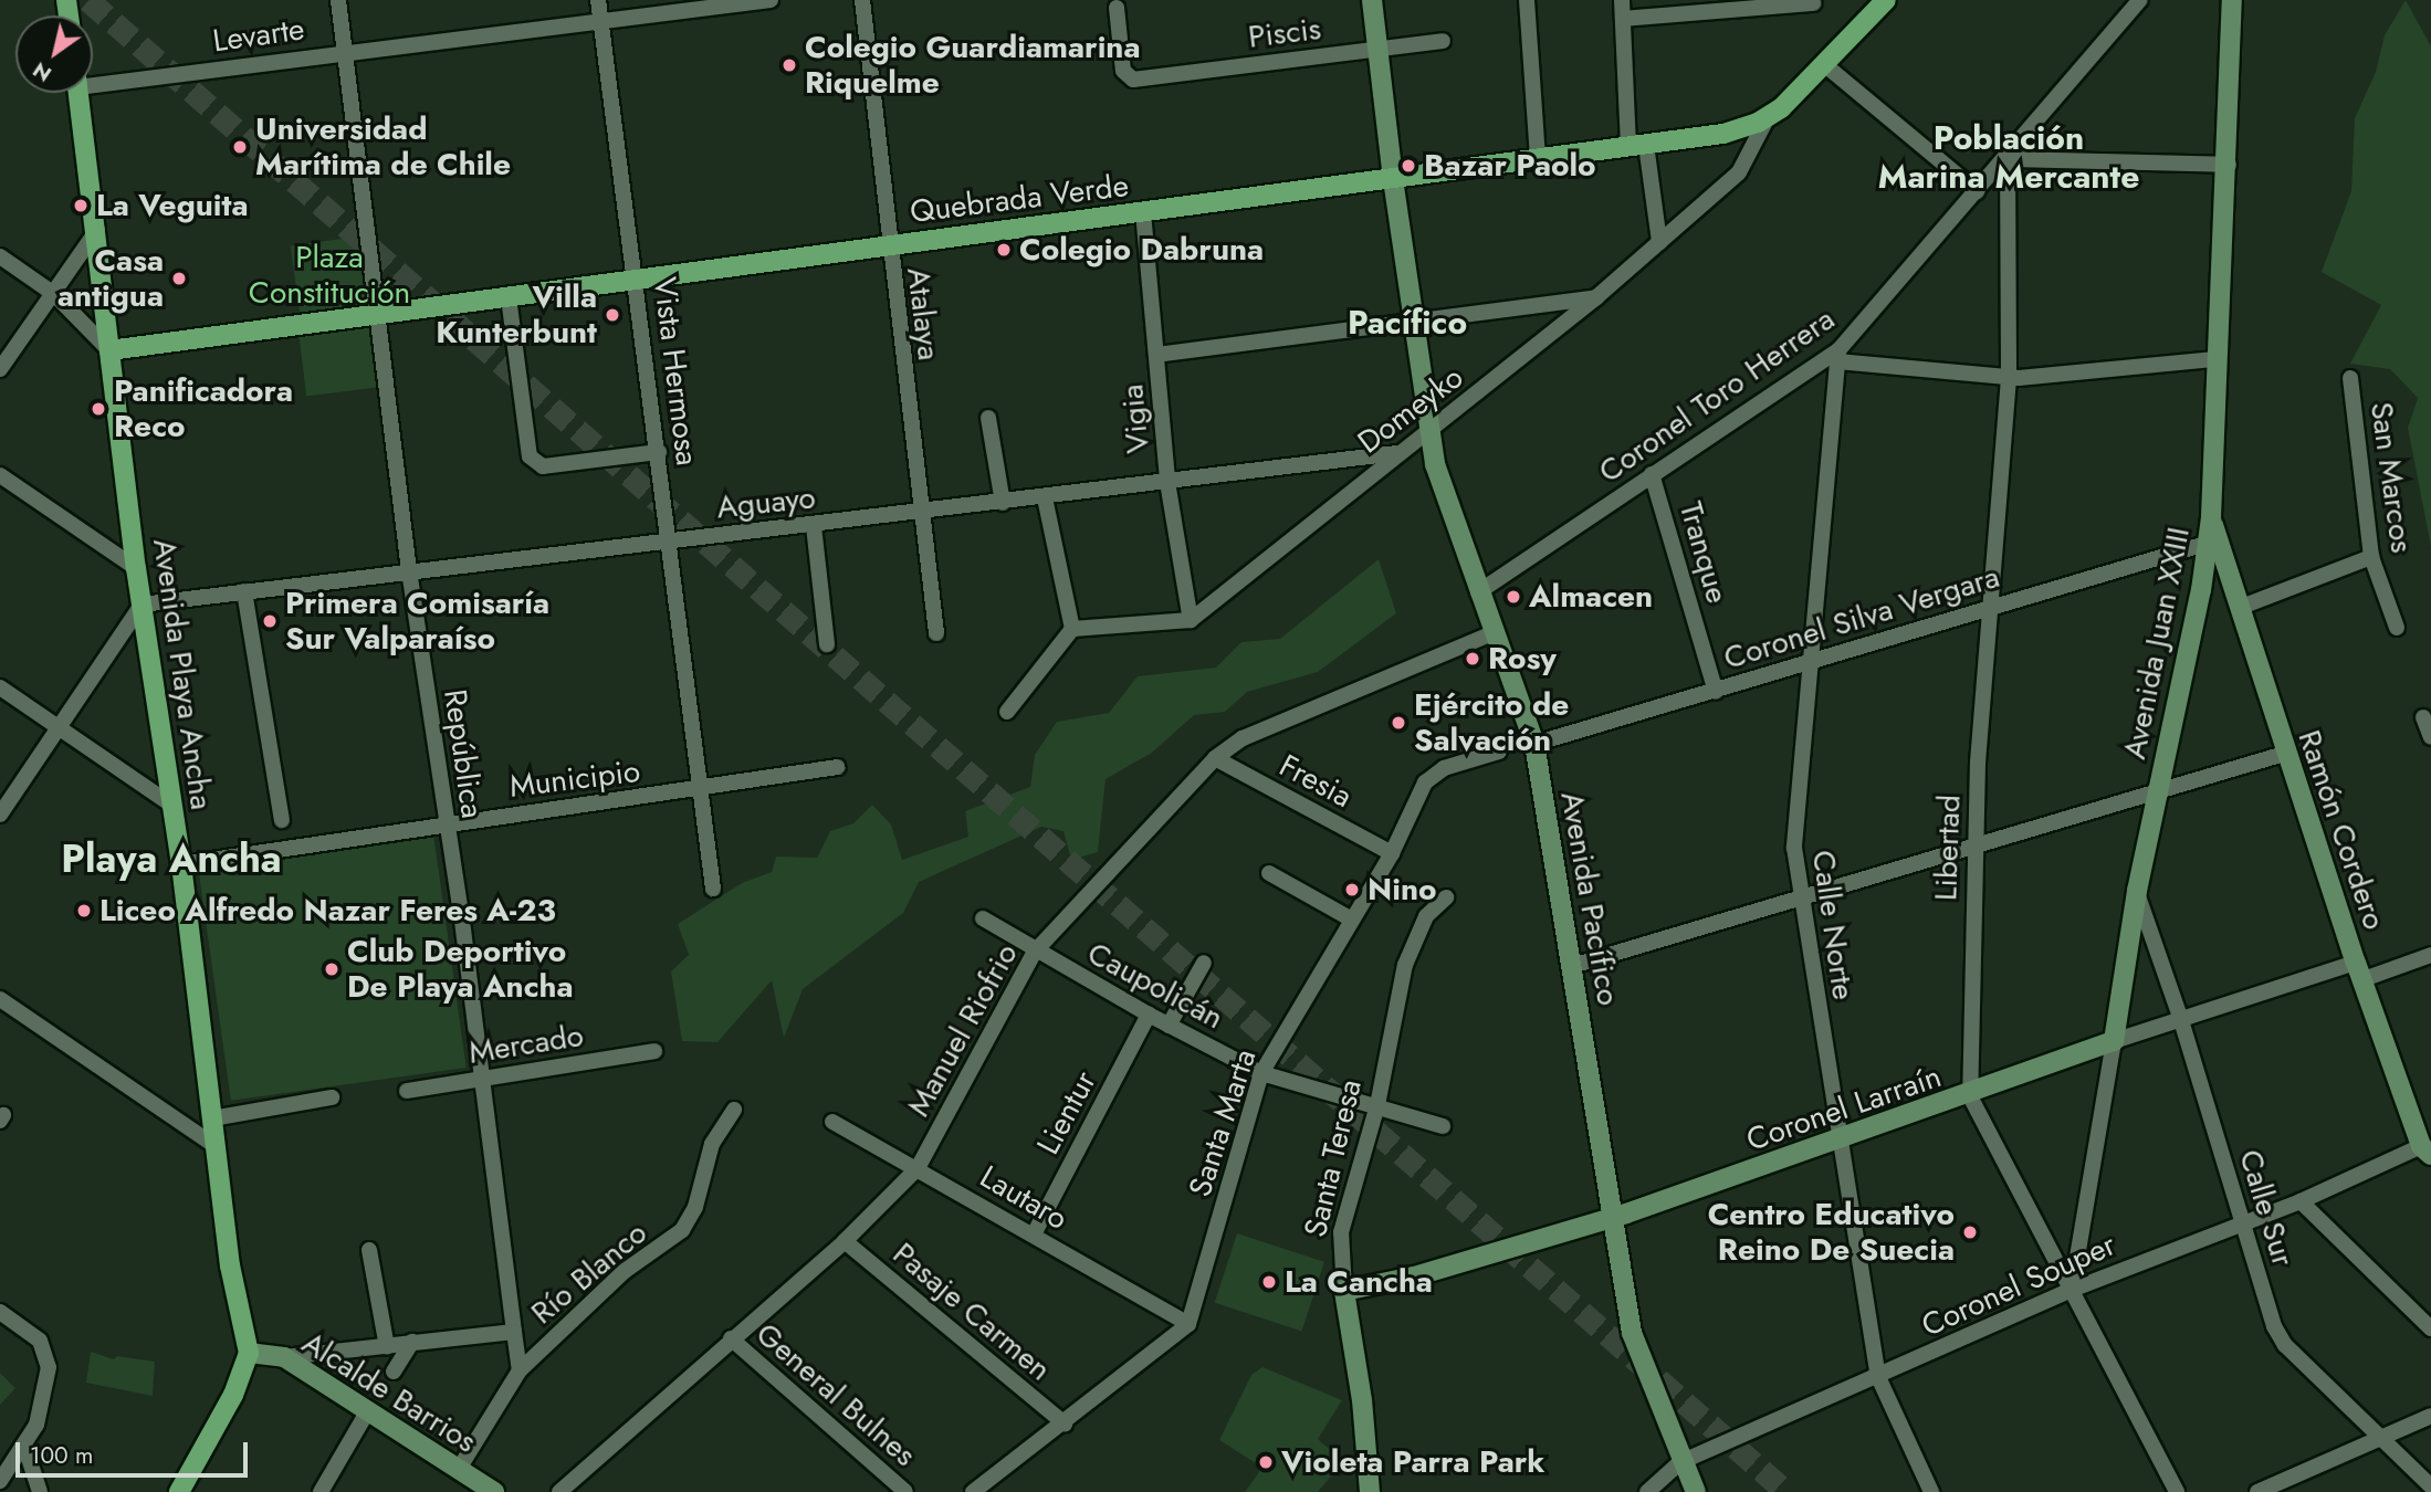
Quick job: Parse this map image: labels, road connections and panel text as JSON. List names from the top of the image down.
{
  "streets": {
    "main road": ["Quebrada Verde", "Avenida Playa Ancha"],
    "street": [
      "Piscis",
      "Levarte",
      "Atalaya",
      "Vista Hermosa",
      "Coronel Toro Herrera",
      "Domeyko",
      "Vigia",
      "San Marcos",
      "Aguayo",
      "Tranque",
      "Coronel Silva Vergara",
      "Avenida Juan XXIII",
      "República",
      "Municipio",
      "Fresia",
      "Ramón Cordero",
      "Libertad",
      "Avenida Pacífico",
      "Calle Norte",
      "Caupolicán",
      "Manuel Riofrio",
      "Mercado",
      "Coronel Larraín",
      "Lientur",
      "Santa Marta",
      "Santa Teresa",
      "Lautaro",
      "Calle Sur",
      "Río Blanco",
      "Coronel Souper",
      "Pasaje Carmen",
      "Alcalde Barrios",
      "General Bulnes"
    ]
  },
  "crossings": [
    ["Piscis", "Avenida Pacífico"],
    ["Levarte", "Vista Hermosa"],
    ["Levarte", "República"],
    ["Quebrada Verde", "Atalaya"],
    ["Quebrada Verde", "Vista Hermosa"],
    ["Quebrada Verde", "Domeyko"],
    ["Quebrada Verde", "Vigia"],
    ["Quebrada Verde", "Avenida Playa Ancha"],
    ["Quebrada Verde", "República"],
    ["Quebrada Verde", "Avenida Pacífico"],
    ["Atalaya", "Aguayo"],
    ["Vista Hermosa", "Aguayo"],
    ["Vista Hermosa", "Municipio"],
    ["Coronel Toro Herrera", "Tranque"],
    ["Coronel Toro Herrera", "Libertad"],
    ["Coronel Toro Herrera", "Avenida Pacífico"],
    ["Coronel Toro Herrera", "Calle Norte"],
    ["Domeyko", "Vigia"],
    ["Domeyko", "Aguayo"],
    ["Domeyko", "Avenida Pacífico"],
    ["Vigia", "Aguayo"],
    ["Aguayo", "Avenida Playa Ancha"],
    ["Aguayo", "República"],
    ["Tranque", "Coronel Silva Vergara"],
    ["Coronel Silva Vergara", "Avenida Juan XXIII"],
    ["Coronel Silva Vergara", "Libertad"],
    ["Coronel Silva Vergara", "Avenida Pacífico"],
    ["Coronel Silva Vergara", "Calle Norte"],
    ["Avenida Juan XXIII", "Ramón Cordero"],
    ["Avenida Juan XXIII", "Libertad"],
    ["Avenida Juan XXIII", "Coronel Larraín"],
    ["Avenida Juan XXIII", "Calle Sur"],
    ["Avenida Juan XXIII", "Coronel Souper"],
    ["Avenida Playa Ancha", "Municipio"],
    ["Avenida Playa Ancha", "Alcalde Barrios"],
    ["República", "Municipio"],
    ["República", "Mercado"],
    ["República", "Río Blanco"],
    ["Fresia", "Manuel Riofrio"],
    ["Fresia", "Santa Marta"],
    ["Ramón Cordero", "Coronel Larraín"],
    ["Ramón Cordero", "Coronel Souper"],
    ["Libertad", "Coronel Larraín"],
    ["Libertad", "Coronel Souper"],
    ["Avenida Pacífico", "Manuel Riofrio"],
    ["Avenida Pacífico", "Coronel Larraín"],
    ["Avenida Pacífico", "Coronel Souper"],
    ["Calle Norte", "Coronel Larraín"],
    ["Calle Norte", "Coronel Souper"],
    ["Caupolicán", "Manuel Riofrio"],
    ["Caupolicán", "Lientur"],
    ["Caupolicán", "Santa Marta"],
    ["Caupolicán", "Santa Teresa"],
    ["Manuel Riofrio", "Lautaro"],
    ["Manuel Riofrio", "Pasaje Carmen"],
    ["Manuel Riofrio", "General Bulnes"],
    ["Coronel Larraín", "Santa Teresa"],
    ["Coronel Larraín", "Calle Sur"],
    ["Lientur", "Lautaro"],
    ["Santa Marta", "Lautaro"],
    ["Calle Sur", "Coronel Souper"],
    ["Río Blanco", "Alcalde Barrios"]
  ],
  "districts": ["Población Marina Mercante", "Pacífico", "Playa Ancha"],
  "parks": ["Plaza Constitución"],
  "places": [
    "Colegio Guardiamarina Riquelme",
    "Universidad Marítima de Chile",
    "Bazar Paolo",
    "La Veguita",
    "Colegio Dabruna",
    "Casa antigua",
    "Villa Kunterbunt",
    "Panificadora Reco",
    "Almacen",
    "Primera Comisaría Sur Valparaíso",
    "Rosy",
    "Ejército de Salvación",
    "Nino",
    "Liceo Alfredo Nazar Feres A-23",
    "Club Deportivo De Playa Ancha",
    "Centro Educativo Reino De Suecia",
    "La Cancha",
    "Violeta Parra Park"
  ],
  "scale_bar": "100 m",
  "north": "bottom left"
}
